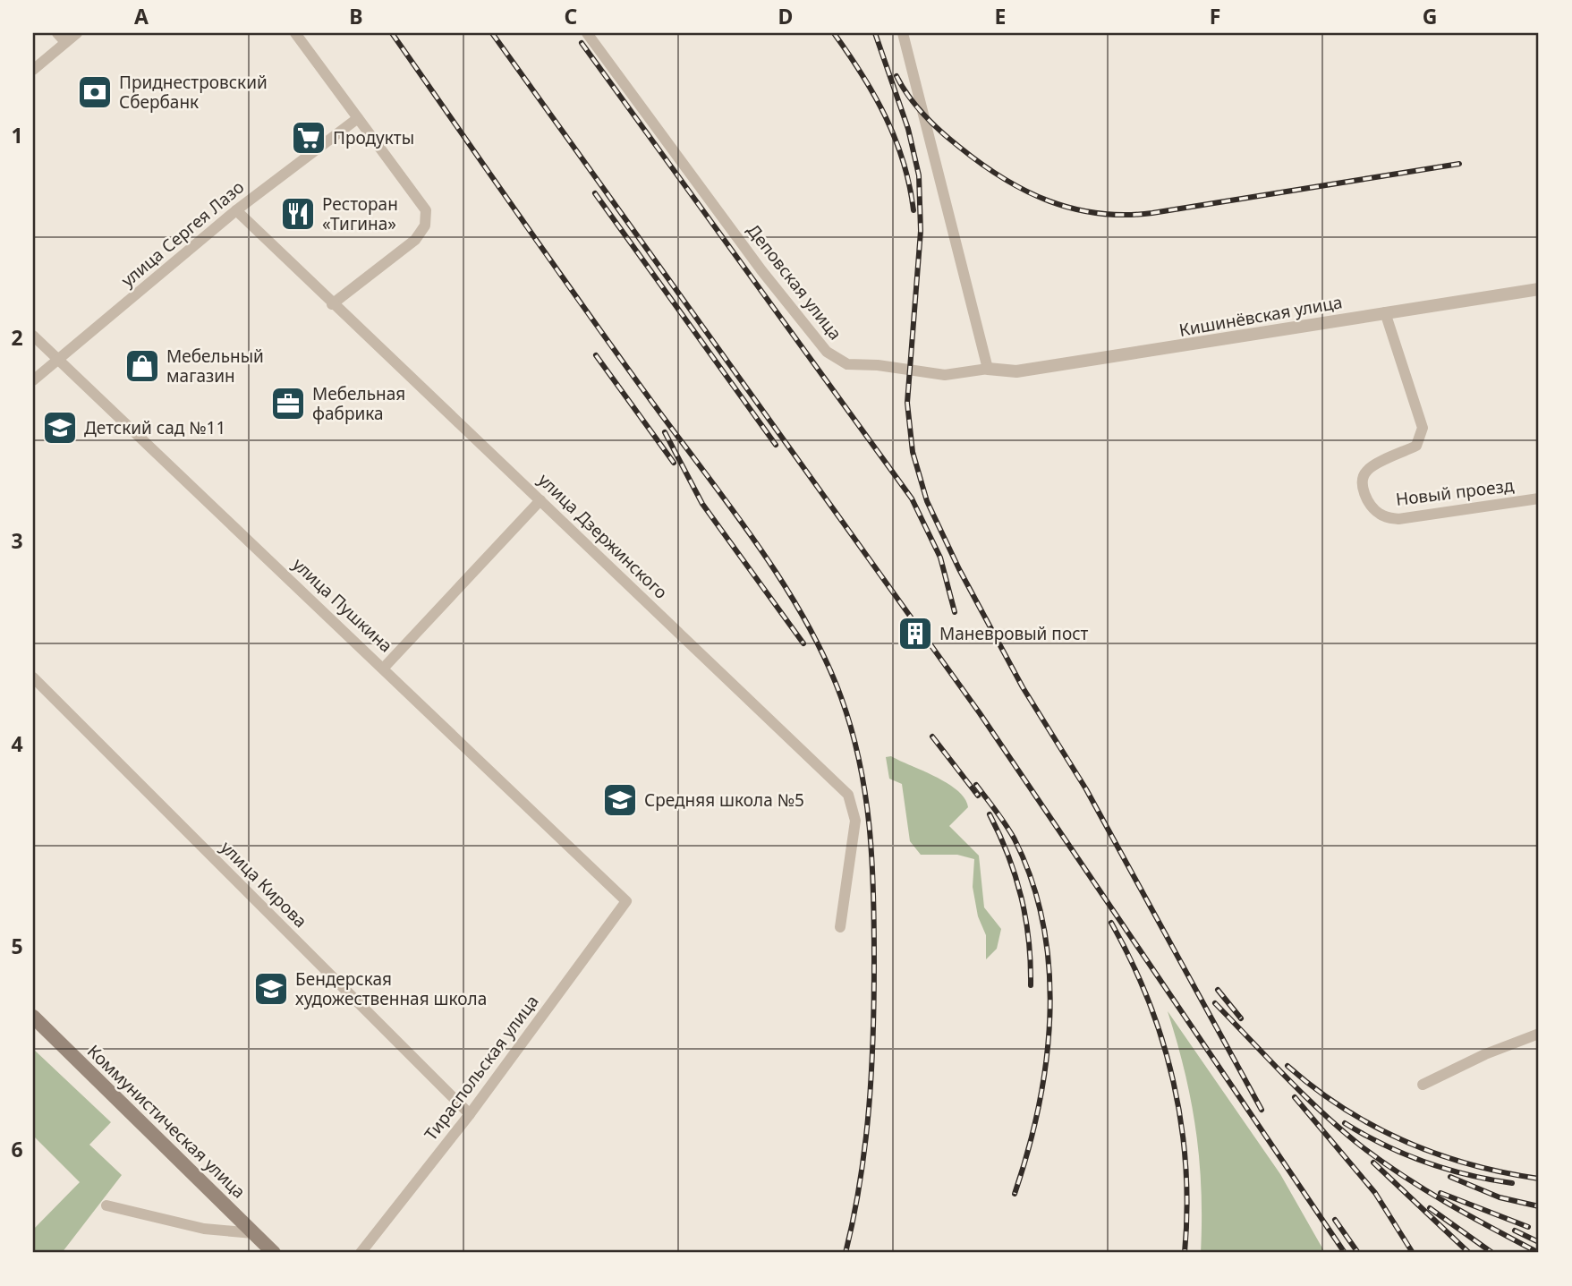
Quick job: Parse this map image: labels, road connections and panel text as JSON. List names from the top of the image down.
{
  "streets": {
    "main road": ["Коммунистическая улица"],
    "street": [
      "улица Сергея Лазо",
      "Деповская улица",
      "Кишинёвская улица",
      "Новый проезд",
      "улица Дзержинского",
      "улица Пушкина",
      "улица Кирова",
      "Тираспольская улица"
    ]
  },
  "crossings": [
    ["улица Сергея Лазо", "улица Дзержинского"],
    ["улица Сергея Лазо", "улица Пушкина"],
    ["Деповская улица", "Кишинёвская улица"],
    ["Кишинёвская улица", "Новый проезд"],
    ["улица Пушкина", "Тираспольская улица"],
    ["улица Кирова", "Тираспольская улица"]
  ],
  "places": {
    "bank": ["Приднестровский Сбербанк"],
    "supermarket": ["Продукты"],
    "restaurant": ["Ресторан «Тигина»"],
    "shop": ["Мебельный магазин"],
    "office": ["Мебельная фабрика"],
    "school or university": ["Детский сад №11", "Средняя школа №5", "Бендерская художественная школа"],
    "building": ["Маневровый пост"]
  },
  "grid": {
    "columns": [
      "A",
      "B",
      "C",
      "D",
      "E",
      "F",
      "G"
    ],
    "rows": [
      "1",
      "2",
      "3",
      "4",
      "5",
      "6"
    ]
  }
}
